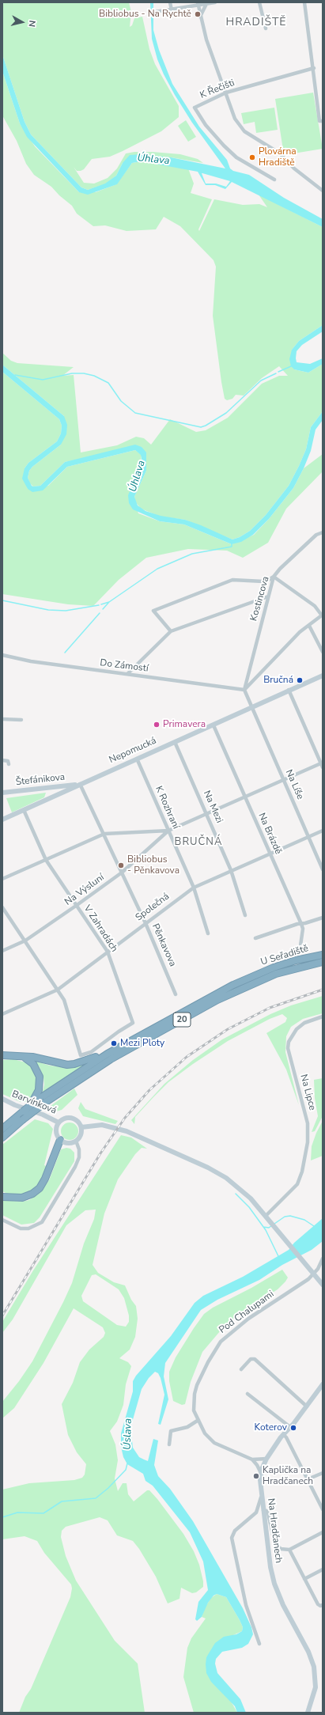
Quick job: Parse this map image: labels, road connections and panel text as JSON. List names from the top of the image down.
{
  "streets": {
    "highway": ["U Seřadiště", "20"],
    "street": [
      "K Řečišti",
      "Kostincova",
      "Do Zámostí",
      "Nepomucká",
      "Štefánikova",
      "Na Líše",
      "Na Mezi",
      "K Rozhraní",
      "Na Brázdě",
      "Na Výsluní",
      "Společná",
      "V Zahradách",
      "Pěnkavova",
      "Na Lipce",
      "Barvínková",
      "Pod Chalupami",
      "Na Hradčanech"
    ]
  },
  "crossings": [
    ["Kostincova", "Do Zámostí"],
    ["Kostincova", "Na Líše"],
    ["Do Zámostí", "Na Líše"],
    ["Nepomucká", "Štefánikova"],
    ["Nepomucká", "Na Líše"],
    ["Nepomucká", "Na Mezi"],
    ["Nepomucká", "K Rozhraní"],
    ["Nepomucká", "Na Brázdě"],
    ["Nepomucká", "V Zahradách"],
    ["Nepomucká", "Pěnkavova"],
    ["Štefánikova", "Pěnkavova"],
    ["Na Líše", "Společná"],
    ["Na Mezi", "Společná"],
    ["K Rozhraní", "Na Výsluní"],
    ["K Rozhraní", "Společná"],
    ["Na Brázdě", "Společná"],
    ["Na Výsluní", "V Zahradách"],
    ["Na Výsluní", "Pěnkavova"],
    ["Společná", "V Zahradách"],
    ["Společná", "Pěnkavova"],
    ["U Seřadiště", "20"]
  ],
  "districts": ["HRADIŠTĚ", "BRUČNÁ"],
  "water": ["Úhlava", "Úslava"],
  "places": [
    "Bibliobus - Na Rychtě",
    "Plovárna Hradiště",
    "Bručná",
    "Primavera",
    "Bibliobus - Pěnkavova",
    "Mezi Ploty",
    "Koterov",
    "Kaplička na Hradčanech"
  ],
  "north": "right"
}
